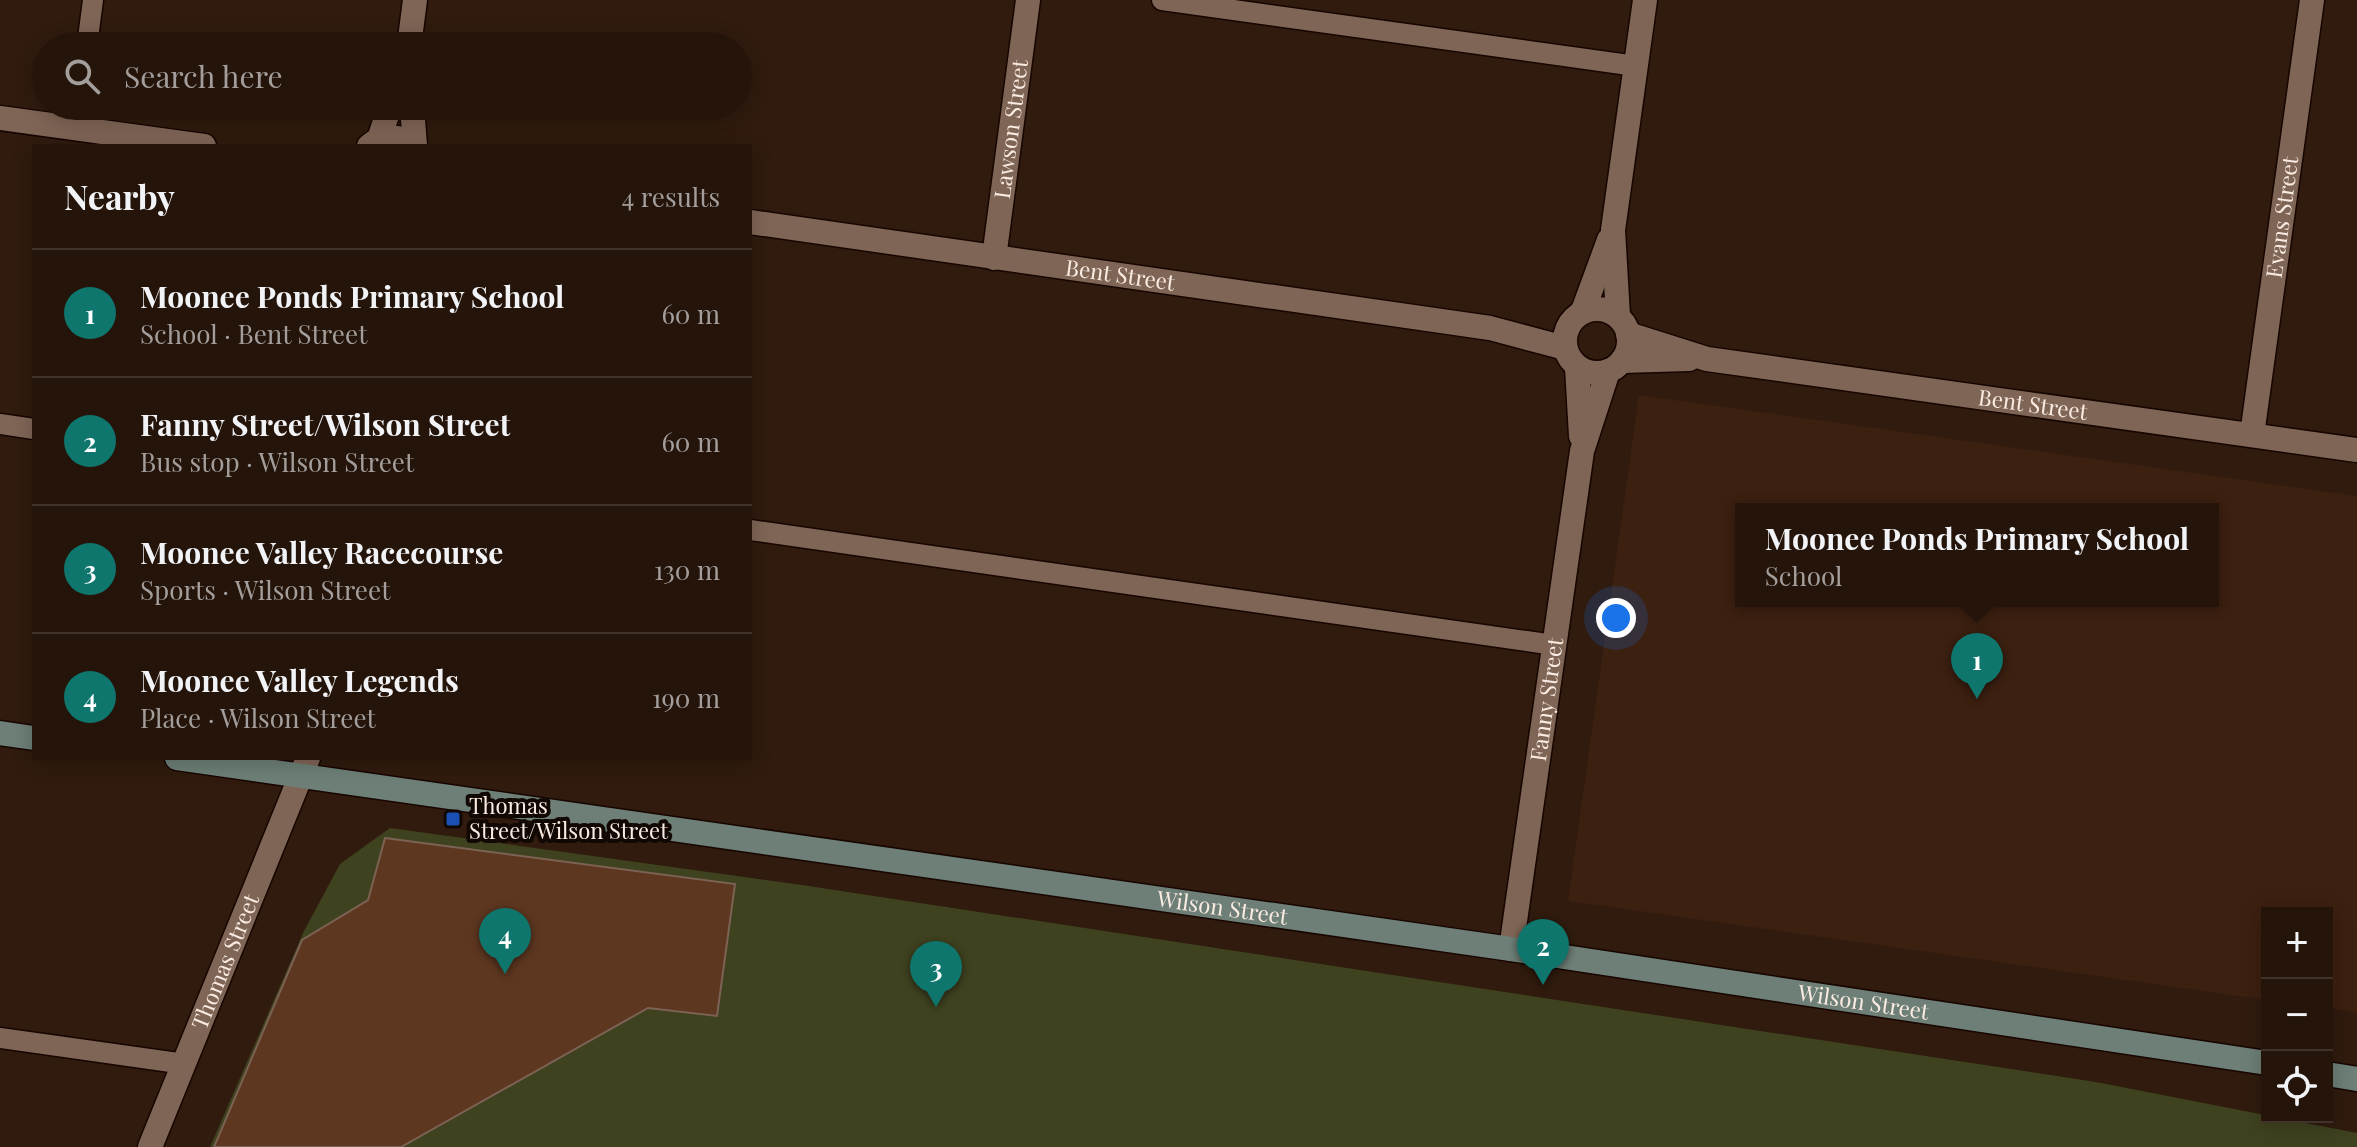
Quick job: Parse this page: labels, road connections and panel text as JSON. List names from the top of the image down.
{
  "streets": {
    "street": [
      "Lawson Street",
      "Evans Street",
      "Bent Street",
      "Fanny Street",
      "Wilson Street",
      "Thomas Street"
    ]
  },
  "crossings": [
    ["Lawson Street", "Bent Street"],
    ["Evans Street", "Bent Street"],
    ["Bent Street", "Fanny Street"],
    ["Fanny Street", "Wilson Street"],
    ["Wilson Street", "Thomas Street"]
  ],
  "places": {
    "transit": ["Thomas Street/Wilson Street"]
  },
  "page": {
    "search": "Search here",
    "heading": ["Nearby", "4 results"],
    "list": [
      {
        "mark": "1",
        "name": "Moonee Ponds Primary School",
        "note": "School · Bent Street",
        "value": "60 m"
      },
      {
        "mark": "2",
        "name": "Fanny Street/Wilson Street",
        "note": "Bus stop · Wilson Street",
        "value": "60 m"
      },
      {
        "mark": "3",
        "name": "Moonee Valley Racecourse",
        "note": "Sports · Wilson Street",
        "value": "130 m"
      },
      {
        "mark": "4",
        "name": "Moonee Valley Legends",
        "note": "Place · Wilson Street",
        "value": "190 m"
      }
    ],
    "popup": ["Moonee Ponds Primary School", "School"],
    "pins": [
      "1",
      "4",
      "2",
      "3"
    ],
    "map_buttons": ["+", "−"]
  }
}
